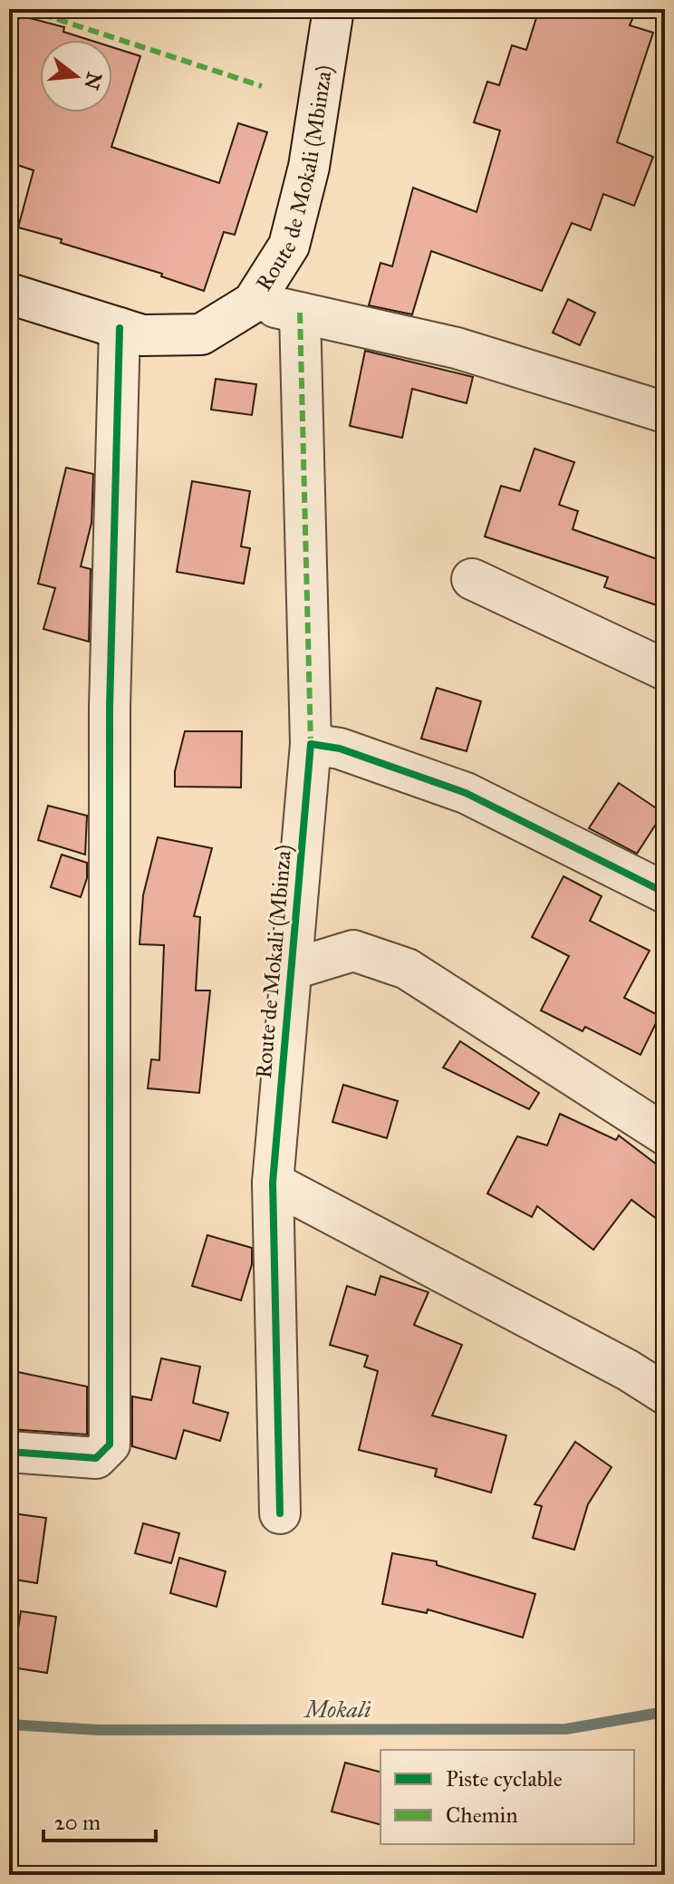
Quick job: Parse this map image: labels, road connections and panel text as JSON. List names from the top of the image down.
{
  "streets": {
    "street": ["Route de Mokali (Mbinza)"]
  },
  "water": ["Mokali"],
  "legend": ["Piste cyclable", "Chemin"],
  "scale_bar": "20 m",
  "north": "right"
}
